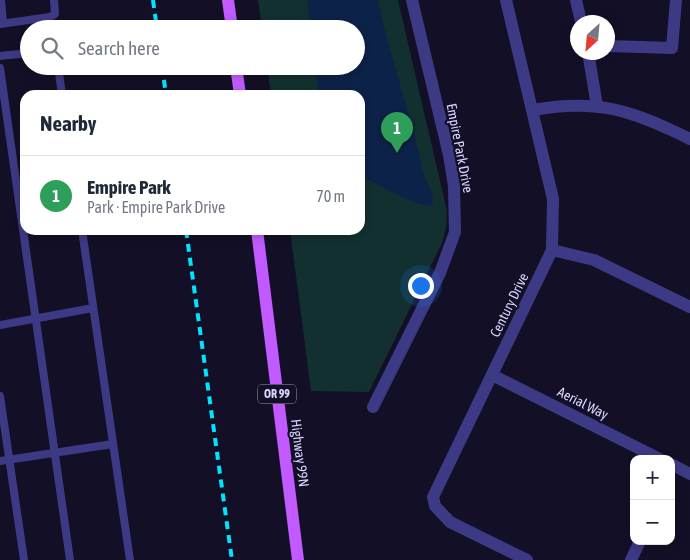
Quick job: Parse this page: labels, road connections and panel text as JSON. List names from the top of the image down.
{
  "streets": {
    "main road": ["OR 99", "Highway 99N"],
    "street": ["Empire Park Drive", "Century Drive", "Aerial Way"]
  },
  "crossings": [
    ["Century Drive", "Aerial Way"]
  ],
  "north": "bottom left",
  "page": {
    "search": "Search here",
    "heading": "Nearby",
    "pins": "1",
    "list": [
      {
        "mark": "1",
        "name": "Empire Park",
        "note": "Park · Empire Park Drive",
        "value": "70 m"
      }
    ],
    "map_buttons": ["+", "−"]
  }
}
